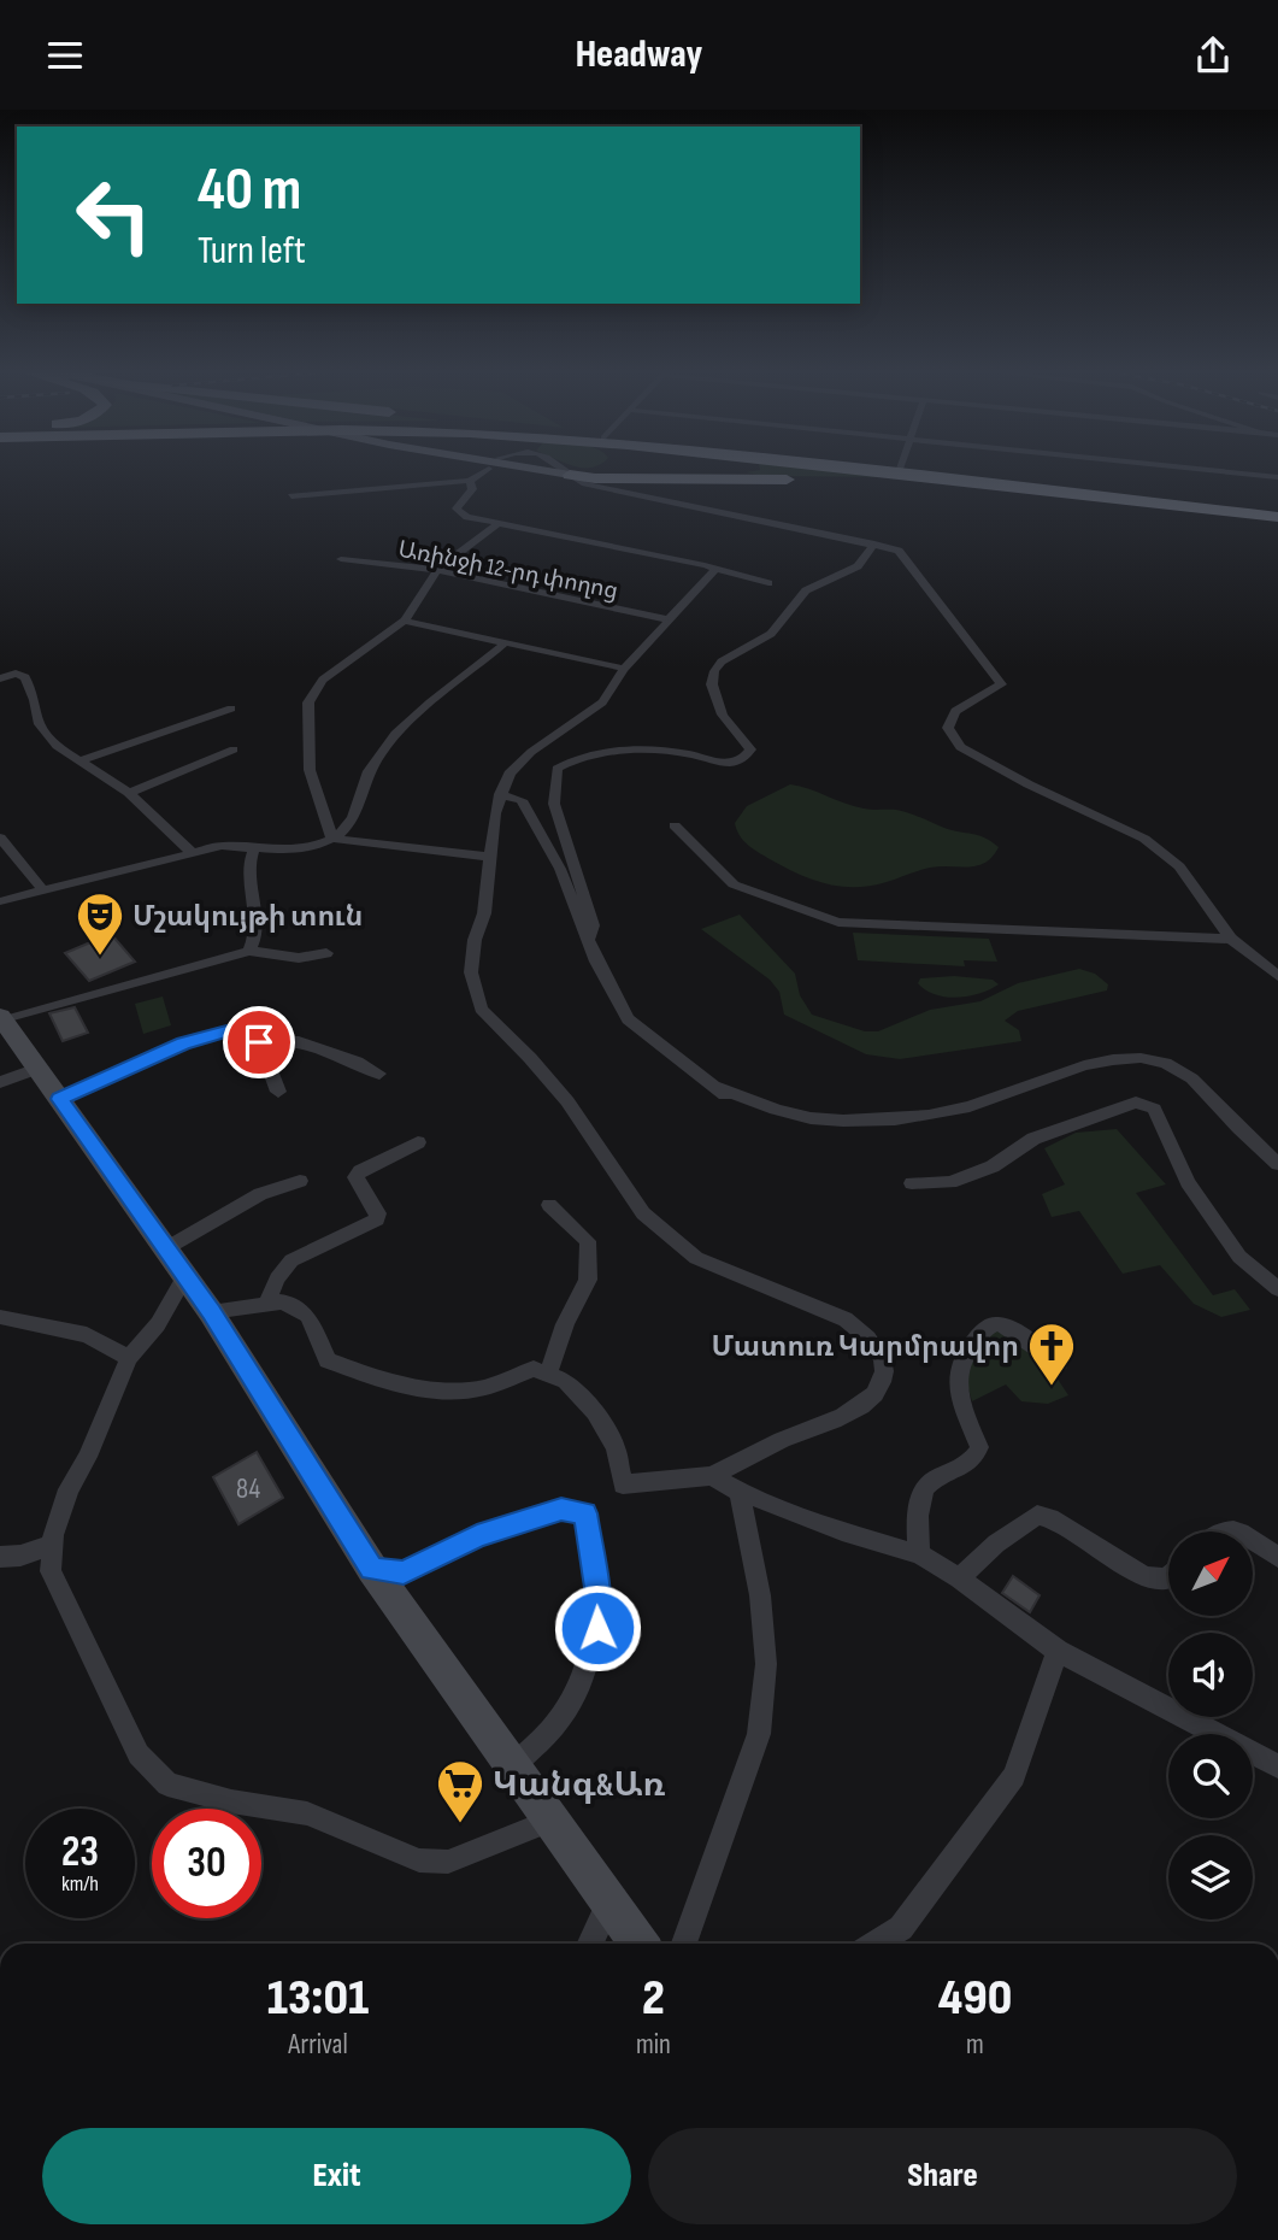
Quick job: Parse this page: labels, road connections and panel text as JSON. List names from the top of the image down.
{
  "streets": {
    "street": ["Առինջի 12-րդ փողոց"]
  },
  "places": {
    "theatre": ["Մշակույթի տուն"],
    "church": ["Մատուռ Կարմրավոր"],
    "supermarket": ["Կանգ&Առ"]
  },
  "house_numbers": ["84"],
  "north": "top right",
  "page": {
    "header": "Headway",
    "turn": ["40 m", "Turn left"],
    "speed": "23 km/h",
    "limit": "30",
    "eta": [
      "13:01",
      "Arrival",
      "2",
      "min",
      "490",
      "m"
    ],
    "buttons": ["Exit", "Share"]
  }
}
